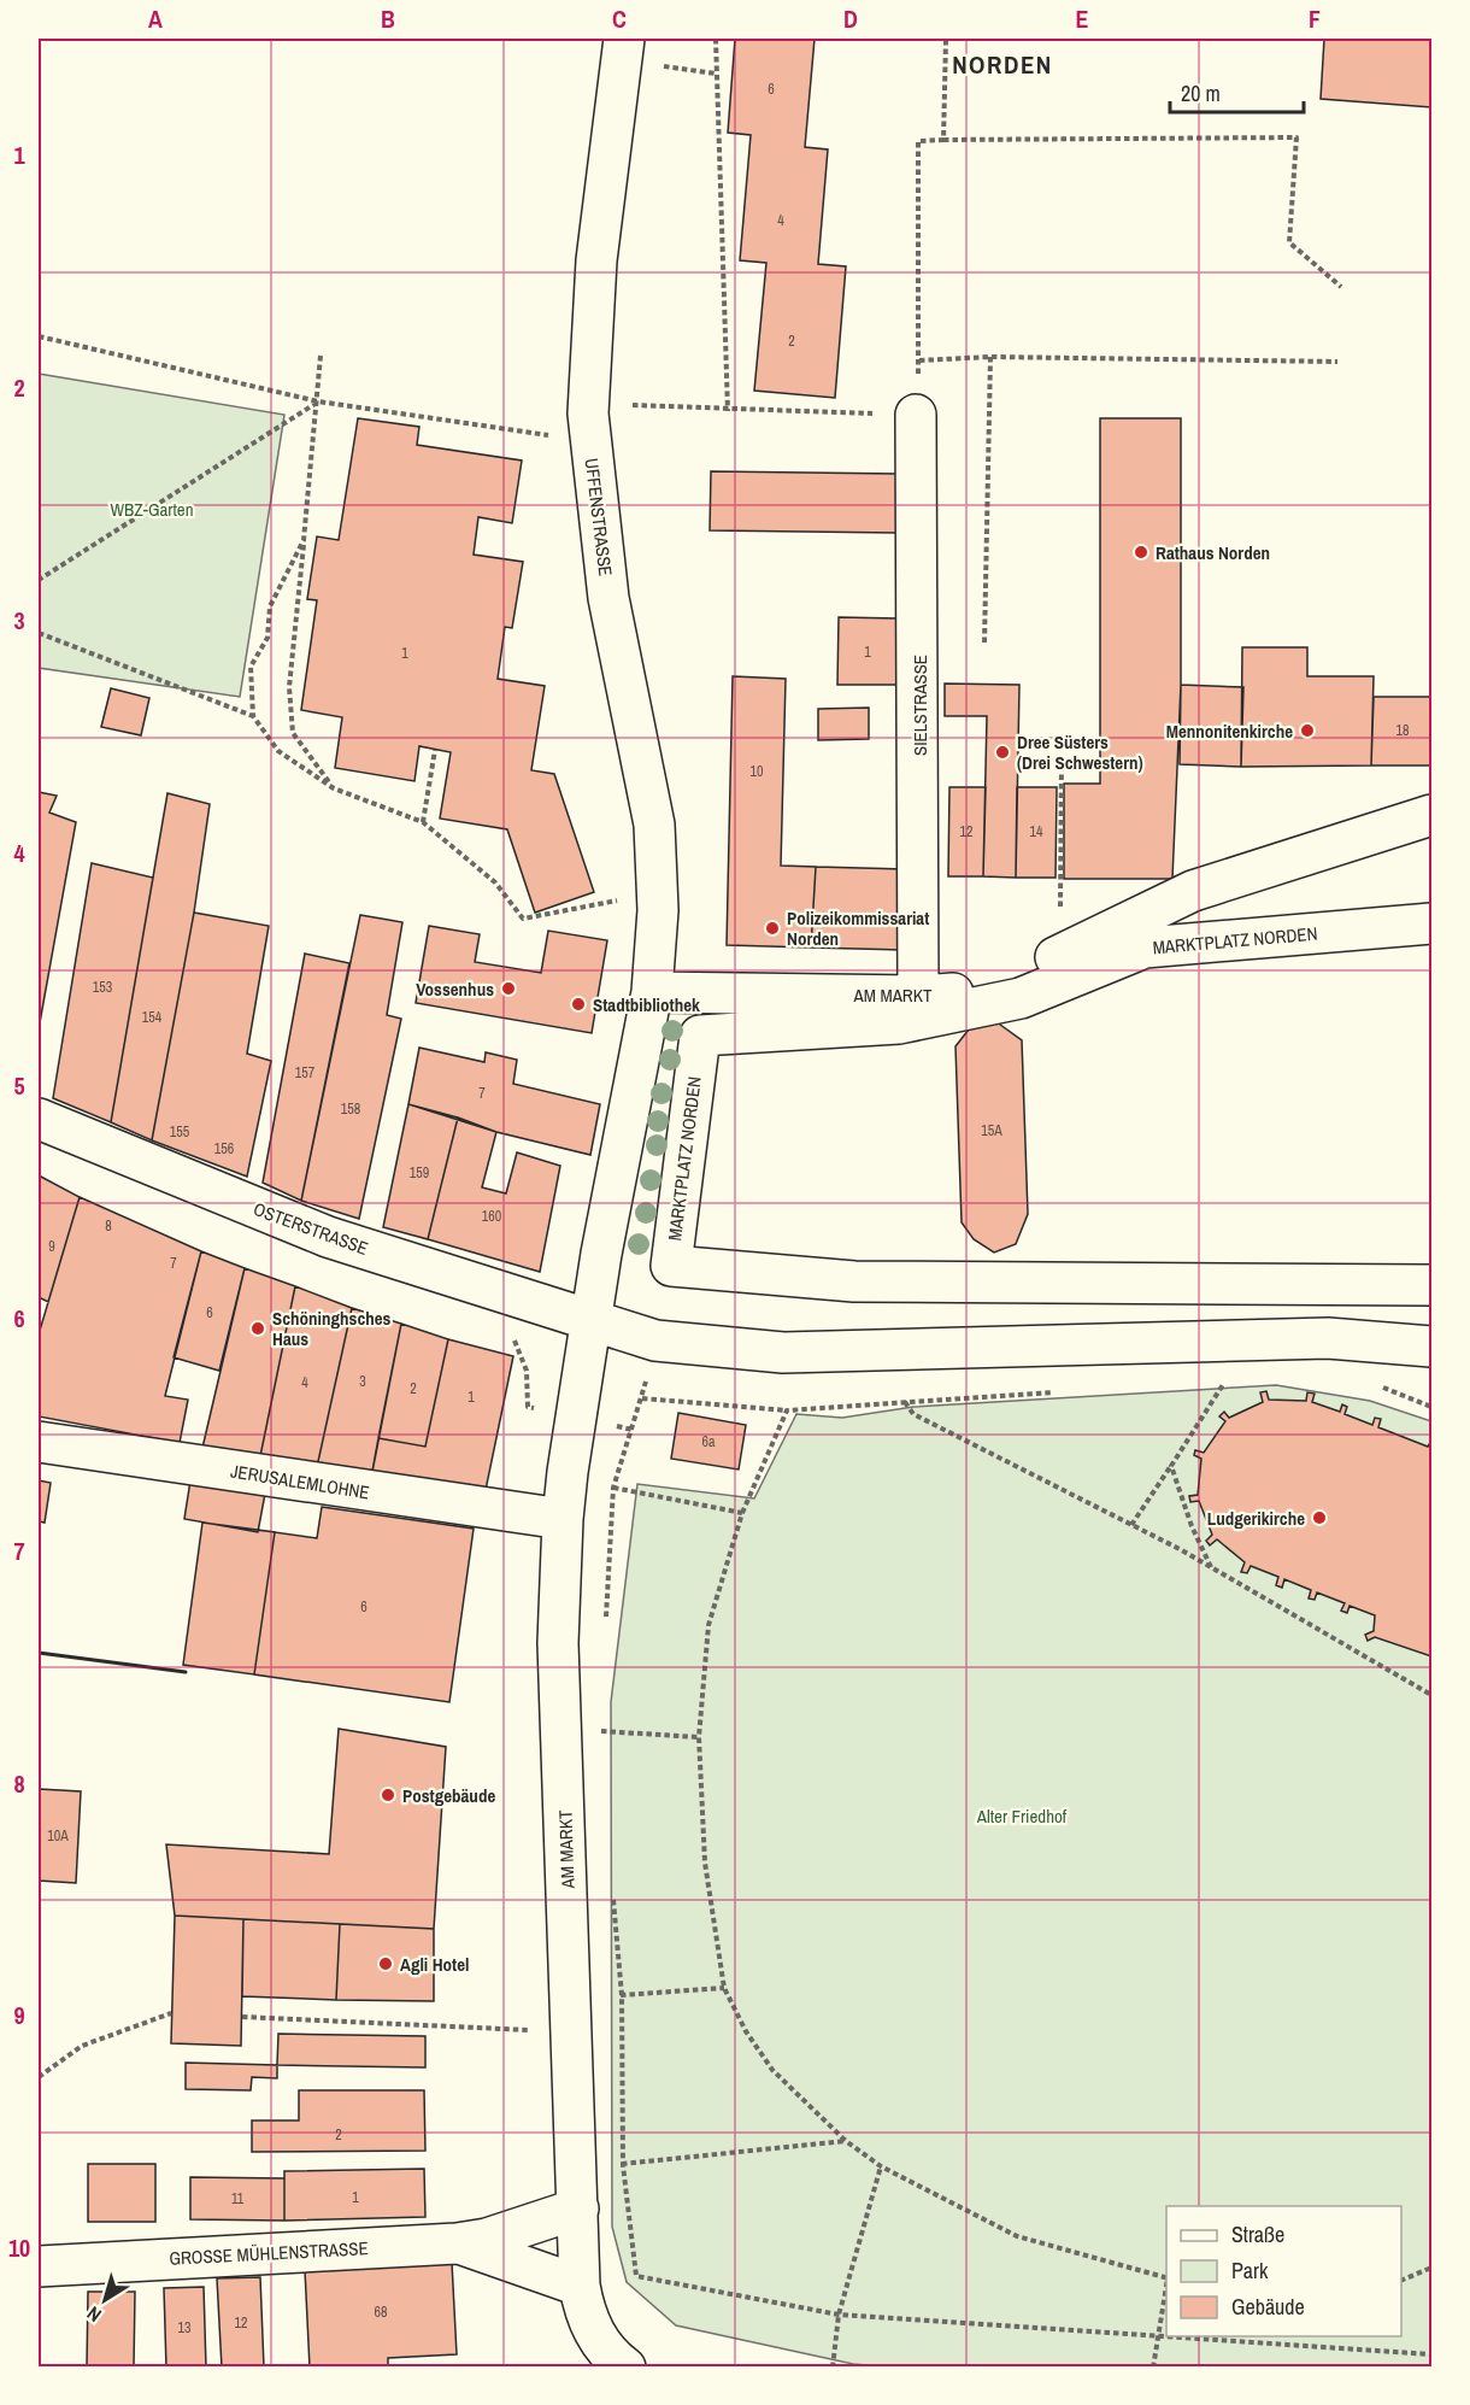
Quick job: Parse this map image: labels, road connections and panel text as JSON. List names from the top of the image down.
{
  "streets": {
    "street": [
      "UFFENSTRASSE",
      "SIELSTRASSE",
      "MARKTPLATZ NORDEN",
      "AM MARKT",
      "OSTERSTRASSE",
      "JERUSALEMLOHNE",
      "GROSSE MÜHLENSTRASSE"
    ]
  },
  "crossings": [
    ["UFFENSTRASSE", "AM MARKT"],
    ["SIELSTRASSE", "AM MARKT"],
    ["AM MARKT", "OSTERSTRASSE"],
    ["AM MARKT", "JERUSALEMLOHNE"],
    ["AM MARKT", "GROSSE MÜHLENSTRASSE"]
  ],
  "districts": ["NORDEN"],
  "parks": ["WBZ-Garten", "Alter Friedhof"],
  "places": [
    "Rathaus Norden",
    "Mennonitenkirche",
    "Dree Süsters (Drei Schwestern)",
    "Polizeikommissariat Norden",
    "Vossenhus",
    "Stadtbibliothek",
    "Schöninghsches Haus",
    "Ludgerikirche",
    "Postgebäude",
    "Agli Hotel"
  ],
  "house_numbers": [
    "6",
    "4",
    "2",
    "1",
    "1",
    "18",
    "10",
    "12",
    "14",
    "153",
    "154",
    "157",
    "7",
    "158",
    "15A",
    "155",
    "156",
    "159",
    "160",
    "8",
    "9",
    "7",
    "6",
    "3",
    "4",
    "2",
    "1",
    "6a",
    "6",
    "10A",
    "2",
    "1",
    "11",
    "68",
    "12",
    "13"
  ],
  "legend": ["Straße", "Park", "Gebäude"],
  "scale_bar": "20 m",
  "north": "bottom left",
  "grid": {
    "columns": [
      "A",
      "B",
      "C",
      "D",
      "E",
      "F"
    ],
    "rows": [
      "1",
      "2",
      "3",
      "4",
      "5",
      "6",
      "7",
      "8",
      "9",
      "10"
    ]
  }
}
